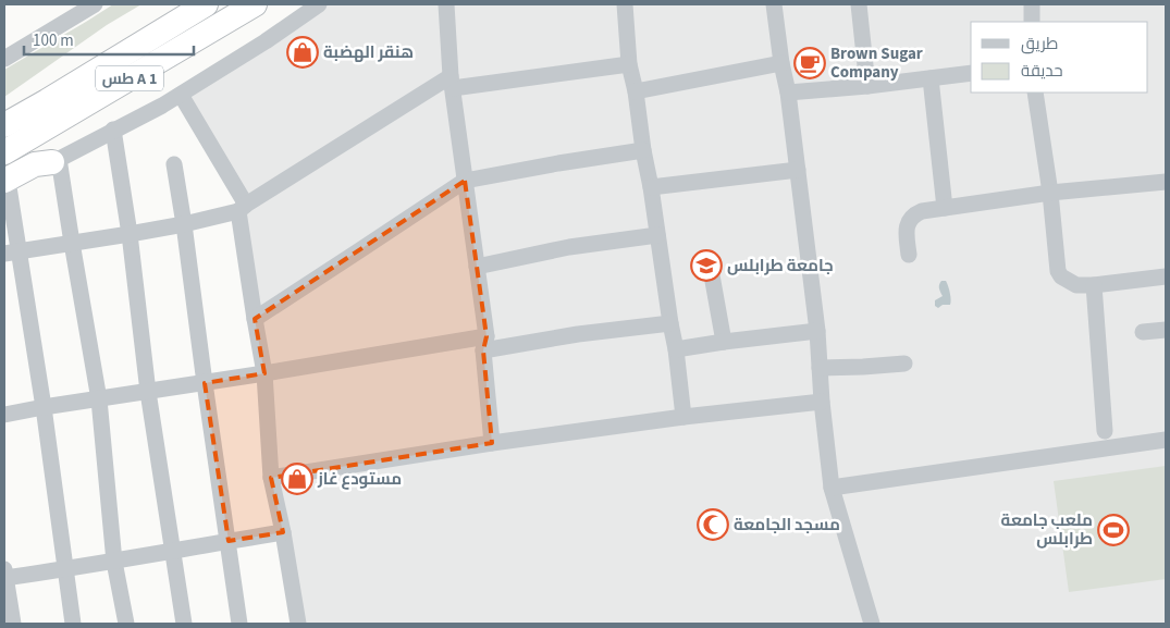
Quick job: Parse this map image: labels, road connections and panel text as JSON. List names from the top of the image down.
{
  "streets": {
    "highway": ["طس A 1"]
  },
  "places": {
    "shop": ["هنقر الهضبة", "مستودع غاز"],
    "cafe": ["Brown Sugar Company"],
    "school or university": ["جامعة طرابلس"],
    "mosque": ["مسجد الجامعة"],
    "sports": ["ملعب جامعة طرابلس"]
  },
  "legend": ["طريق", "حديقة"],
  "scale_bar": "100 m"
}
